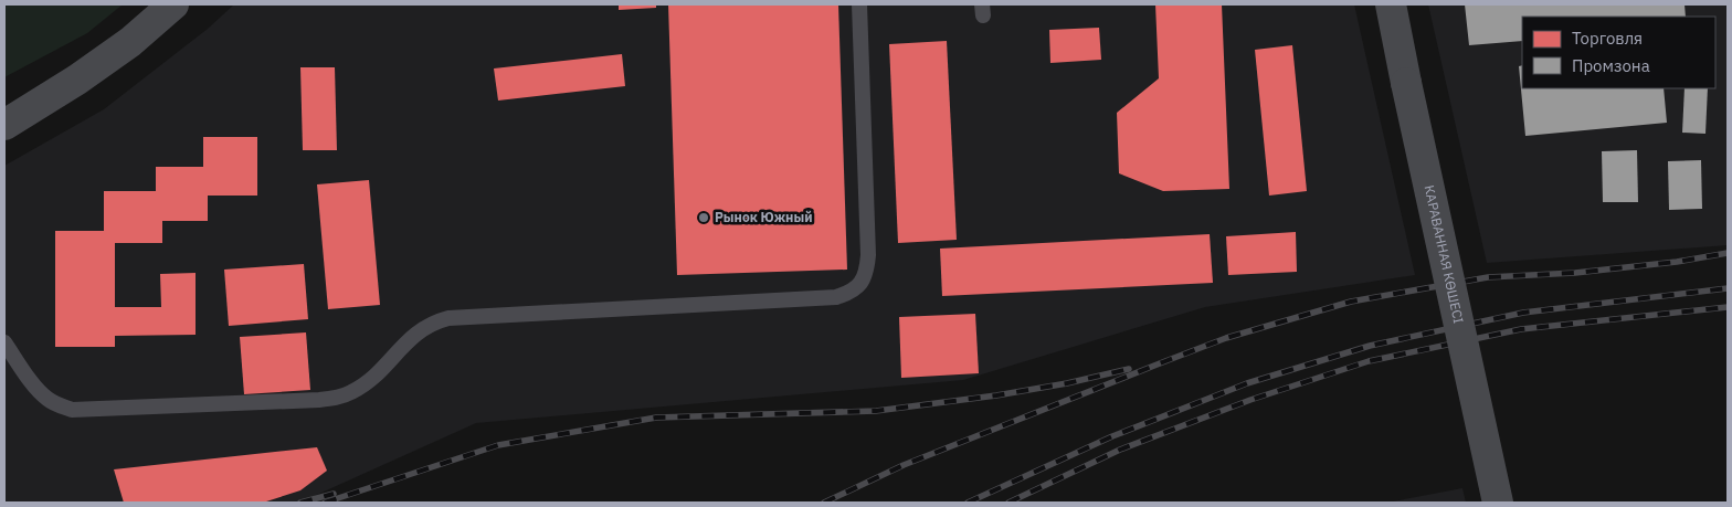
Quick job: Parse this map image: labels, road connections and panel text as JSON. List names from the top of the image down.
{
  "streets": {
    "main road": ["КАРАВАННАЯ КӨШЕСІ"]
  },
  "places": ["Рынок Южный"],
  "legend": ["Торговля", "Промзона"]
}
